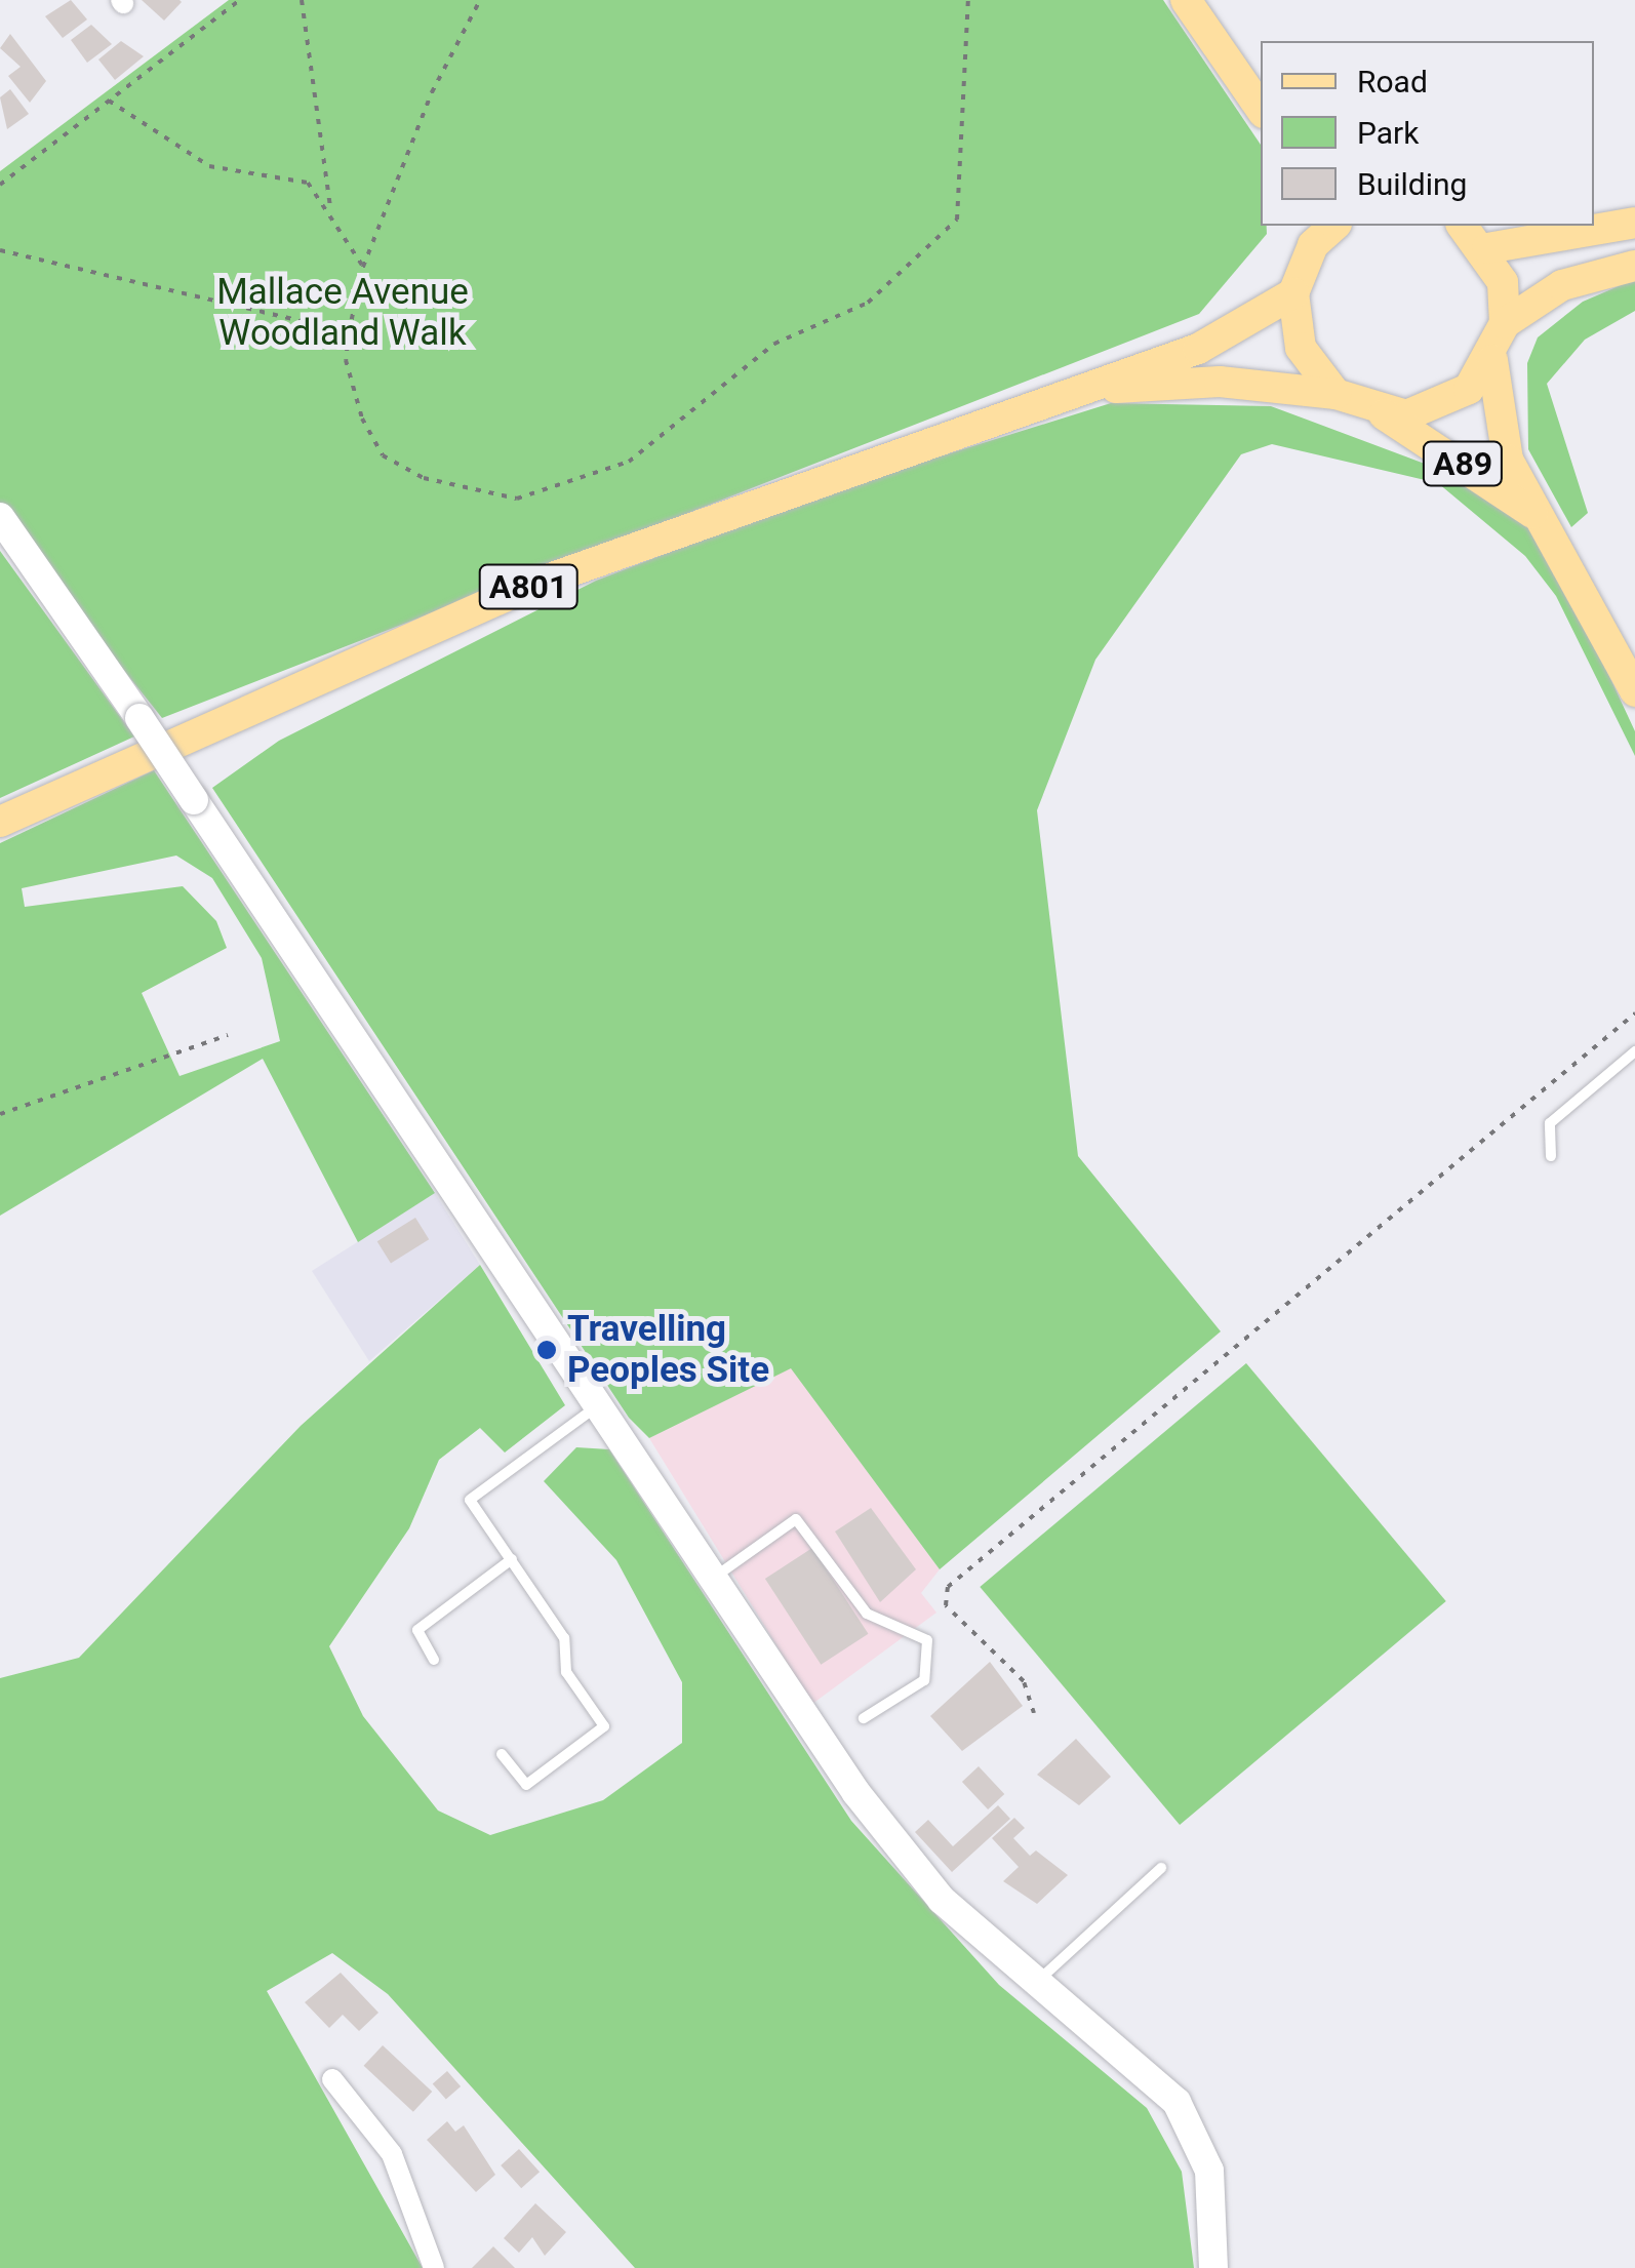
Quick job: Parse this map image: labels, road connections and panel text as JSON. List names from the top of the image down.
{
  "streets": {
    "main road": ["A89", "A801"]
  },
  "crossings": [
    ["A89", "A801"]
  ],
  "parks": ["Mallace Avenue Woodland Walk"],
  "places": ["Travelling Peoples Site"],
  "legend": ["Road", "Park", "Building"]
}
